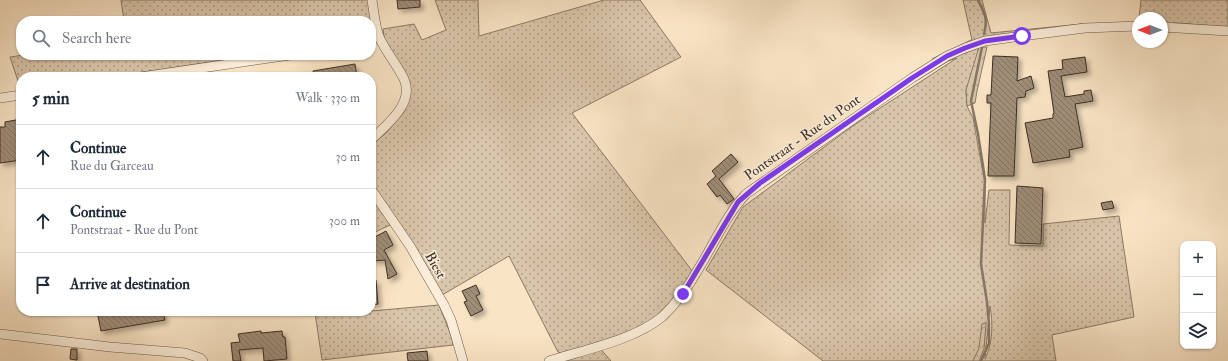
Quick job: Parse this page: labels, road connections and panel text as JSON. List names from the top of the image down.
{
  "streets": {
    "street": ["Pontstraat - Rue du Pont", "Biest"]
  },
  "north": "left",
  "page": {
    "search": "Search here",
    "heading": ["5 min", "Walk · 330 m"],
    "list": [
      ["Continue", "Rue du Garceau", "30 m"],
      ["Continue", "Pontstraat - Rue du Pont", "300 m"],
      "Arrive at destination"
    ],
    "map_buttons": ["+", "−"]
  }
}
